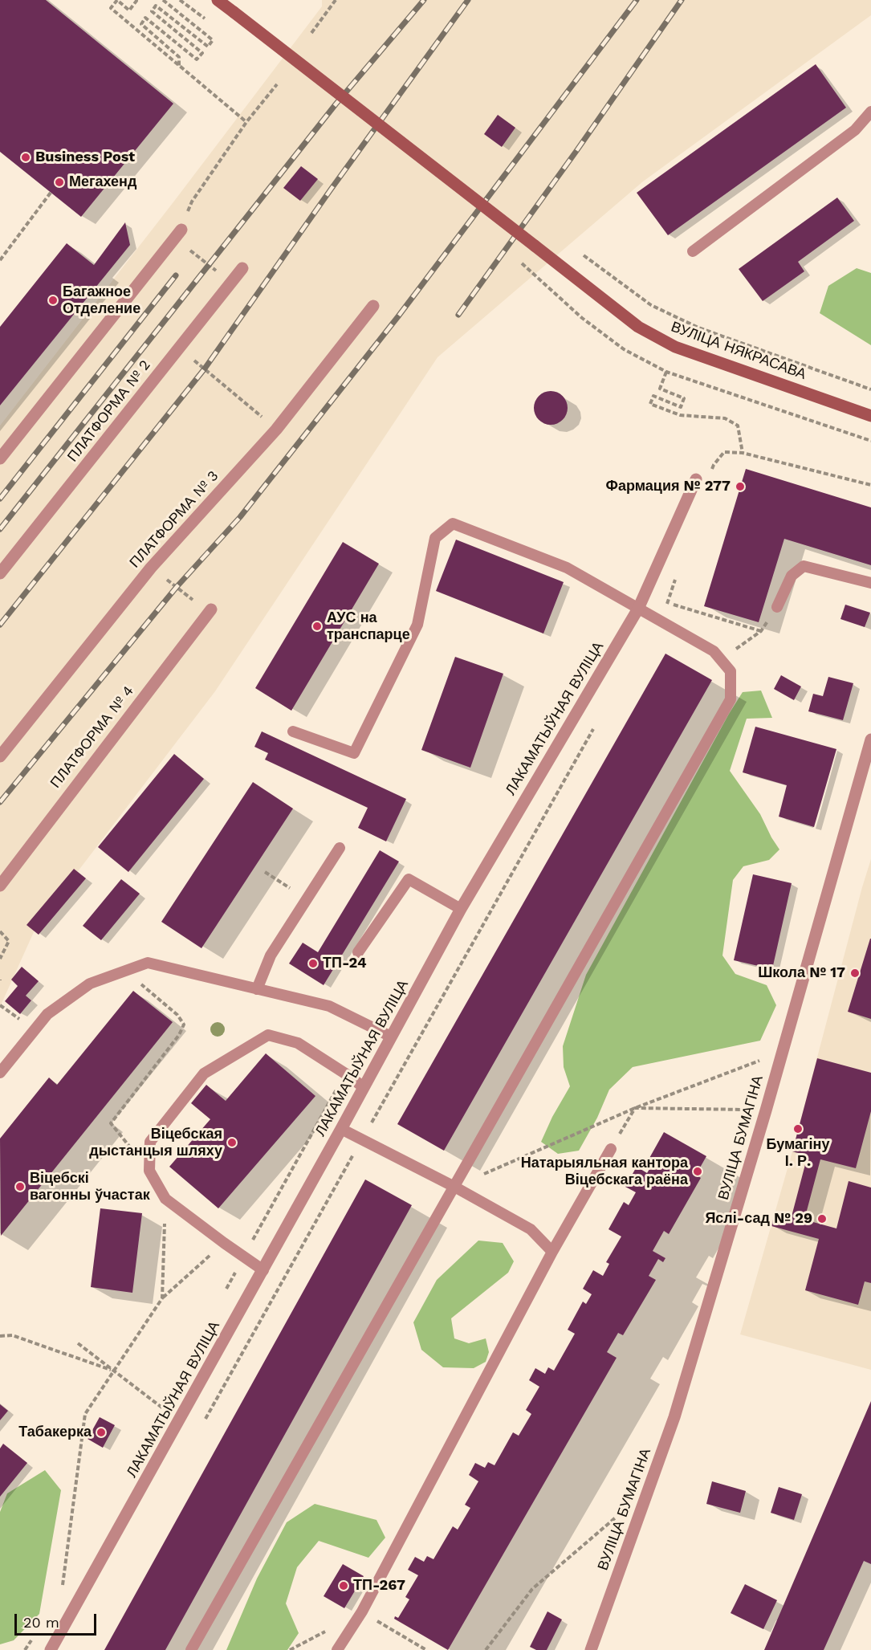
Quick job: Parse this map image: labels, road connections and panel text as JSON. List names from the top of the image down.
{
  "streets": {
    "main road": ["ВУЛІЦА НЯКРАСАВА"],
    "street": [
      "ПЛАТФОРМА № 2",
      "ПЛАТФОРМА № 3",
      "ЛАКАМАТЫЎНАЯ ВУЛІЦА",
      "ПЛАТФОРМА № 4",
      "ВУЛІЦА БУМАГІНА"
    ]
  },
  "places": [
    "Business Post",
    "Мегахенд",
    "Багажное Отделение",
    "Фармация № 277",
    "АУС на транспарце",
    "ТП-24",
    "Школа № 17",
    "Бумагіну І. Р.",
    "Віцебская дыстанцыя шляху",
    "Натарыяльная кантора Віцебскага раёна",
    "Віцебскі вагонны ўчастак",
    "Яслі-сад № 29",
    "Табакерка",
    "ТП-267"
  ],
  "scale_bar": "20 m"
}
